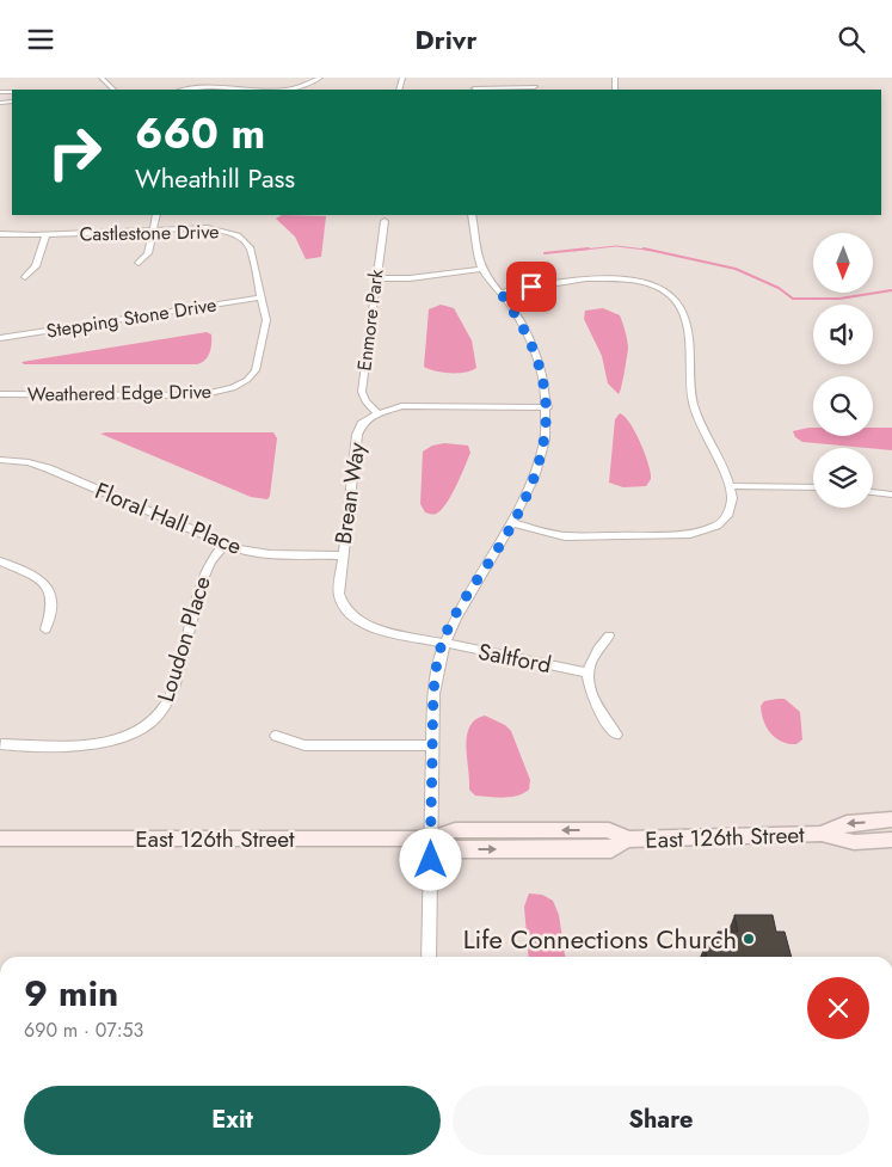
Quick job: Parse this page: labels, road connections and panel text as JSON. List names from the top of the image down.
{
  "streets": {
    "main road": ["East 126th Street"],
    "street": [
      "Castlestone Drive",
      "Stepping Stone Drive",
      "Enmore Park",
      "Weathered Edge Drive",
      "Brean Way",
      "Floral Hall Place",
      "Loudon Place",
      "Saltford"
    ]
  },
  "crossings": [
    ["Castlestone Drive", "Stepping Stone Drive"],
    ["Castlestone Drive", "Weathered Edge Drive"],
    ["Enmore Park", "Brean Way"],
    ["Brean Way", "Floral Hall Place"],
    ["Brean Way", "Saltford"],
    ["Floral Hall Place", "Loudon Place"]
  ],
  "places": ["Life Connections Church"],
  "north": "bottom",
  "page": {
    "header": "Drivr",
    "turn": ["660 m", "Wheathill Pass"],
    "heading": ["9 min", "690 m · 07:53"],
    "buttons": ["Exit", "Share"]
  }
}
